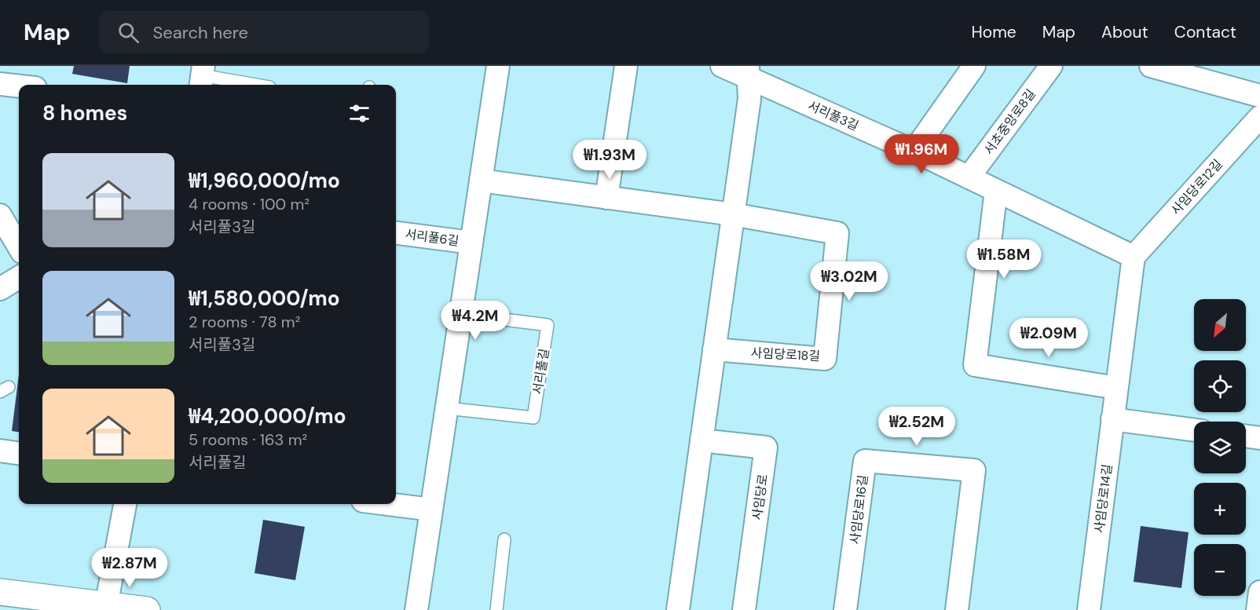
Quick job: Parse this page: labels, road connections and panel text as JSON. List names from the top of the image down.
{
  "streets": {
    "street": [
      "서리풀3길",
      "서초중앙로8길",
      "사임당로12길",
      "서리풀6길",
      "사임당로18길",
      "사임당로",
      "사임당로14길",
      "사임당로16길"
    ],
    "lane": ["서리풀길"]
  },
  "crossings": [
    ["서리풀3길", "서초중앙로8길"],
    ["서리풀3길", "사임당로12길"],
    ["서리풀3길", "사임당로14길"],
    ["사임당로12길", "사임당로14길"]
  ],
  "north": "bottom left",
  "page": {
    "header": "Map",
    "search": "Search here",
    "nav": [
      "Home",
      "Map",
      "About",
      "Contact"
    ],
    "heading": "8 homes",
    "price": [
      "₩1.96M",
      "₩1.93M",
      "₩1.58M",
      "₩3.02M",
      "₩4.2M",
      "₩2.09M",
      "₩2.52M",
      "₩2.87M"
    ],
    "list": [
      {
        "name": "₩1,960,000/mo",
        "note": "4 rooms · 100 m² · 서리풀3길"
      },
      {
        "name": "₩1,580,000/mo",
        "note": "2 rooms · 78 m² · 서리풀3길"
      },
      {
        "name": "₩4,200,000/mo",
        "note": "5 rooms · 163 m² · 서리풀길"
      }
    ],
    "map_buttons": ["+", "−"]
  }
}
